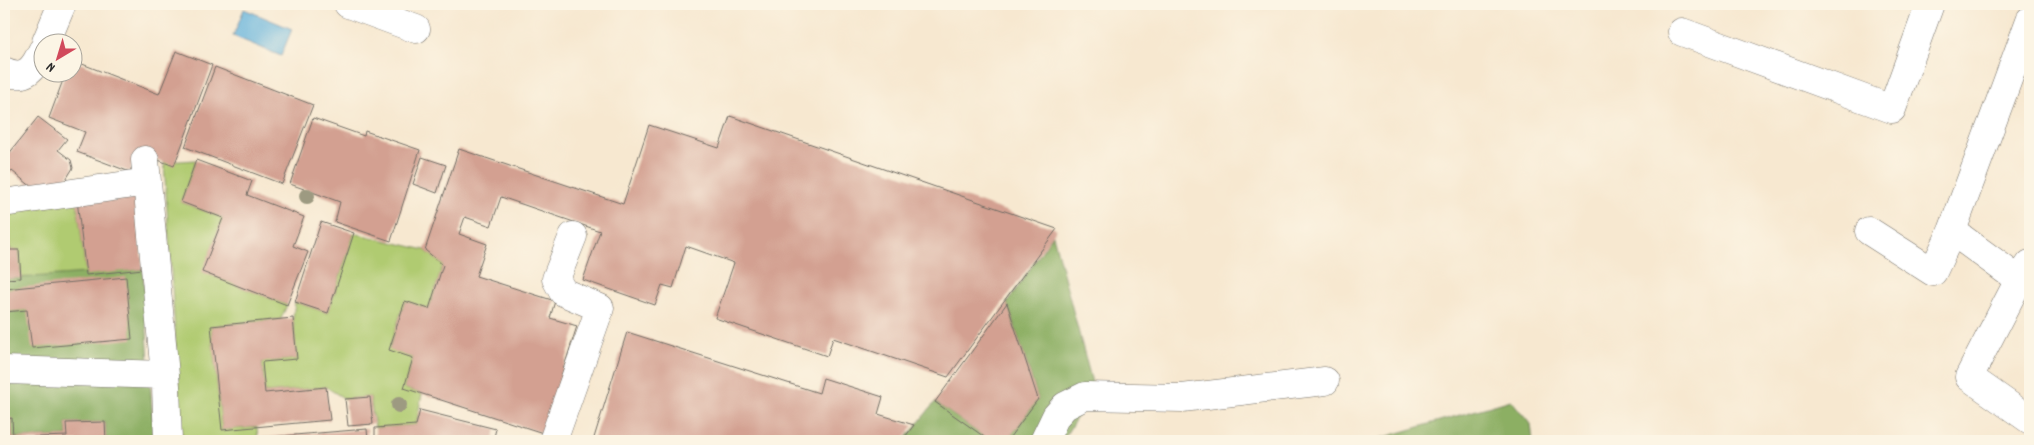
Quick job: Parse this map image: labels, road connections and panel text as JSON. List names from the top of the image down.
{
  "north": "bottom left"
}
